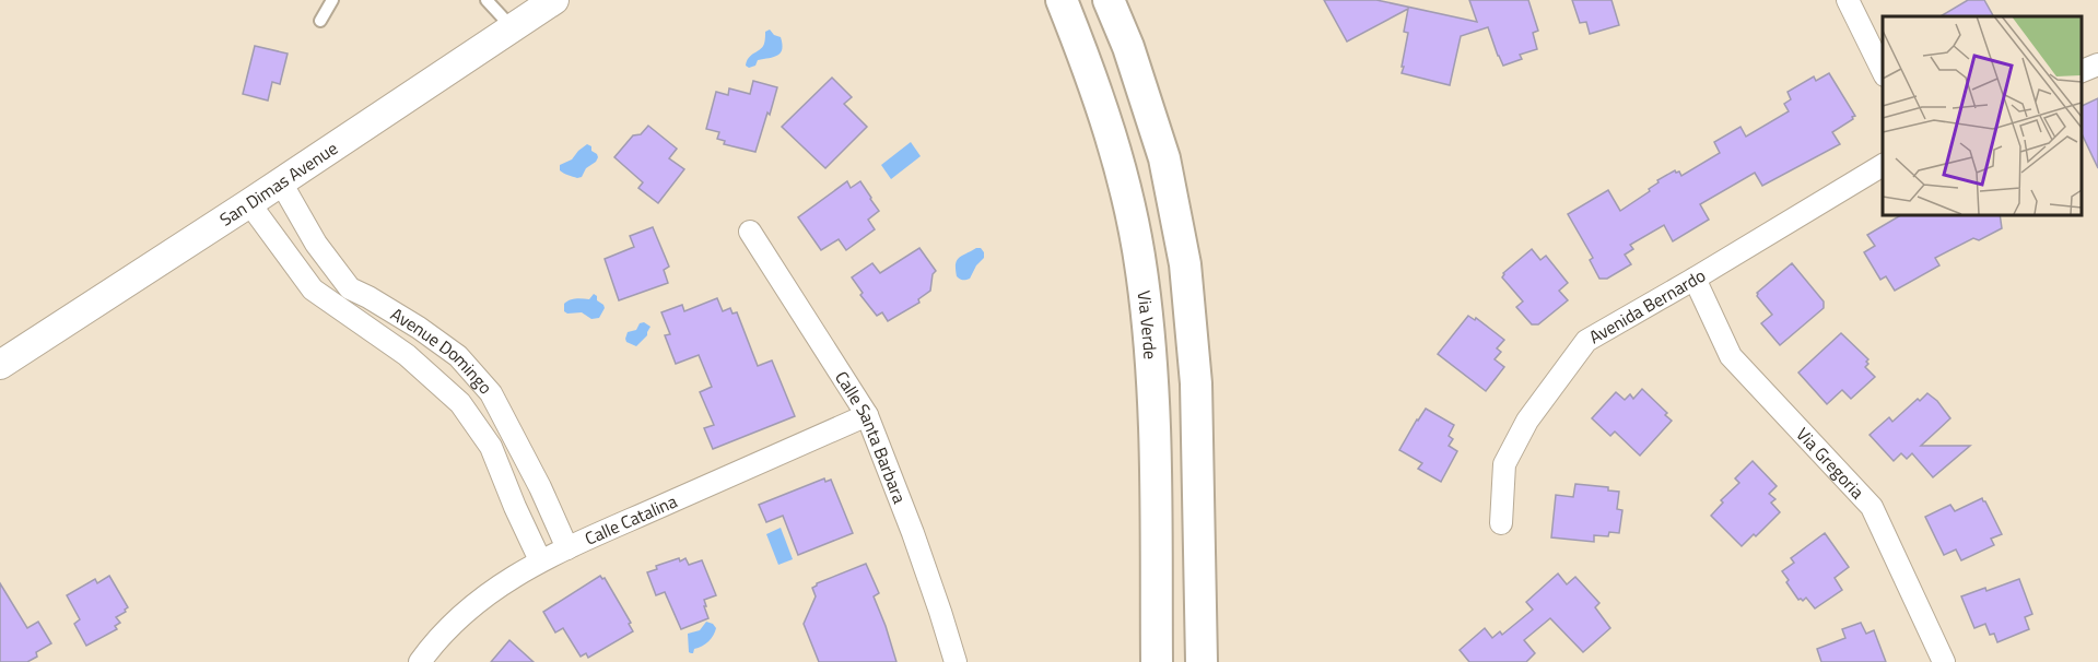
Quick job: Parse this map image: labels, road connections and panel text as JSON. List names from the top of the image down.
{
  "streets": {
    "main road": ["Via Verde"],
    "street": [
      "San Dimas Avenue",
      "Avenida Bernardo",
      "Avenue Domingo",
      "Calle Santa Barbara",
      "Via Gregoria",
      "Calle Catalina"
    ]
  },
  "crossings": [
    ["San Dimas Avenue", "Avenue Domingo"],
    ["Avenida Bernardo", "Via Gregoria"],
    ["Avenue Domingo", "Calle Catalina"],
    ["Calle Santa Barbara", "Calle Catalina"]
  ]
}
